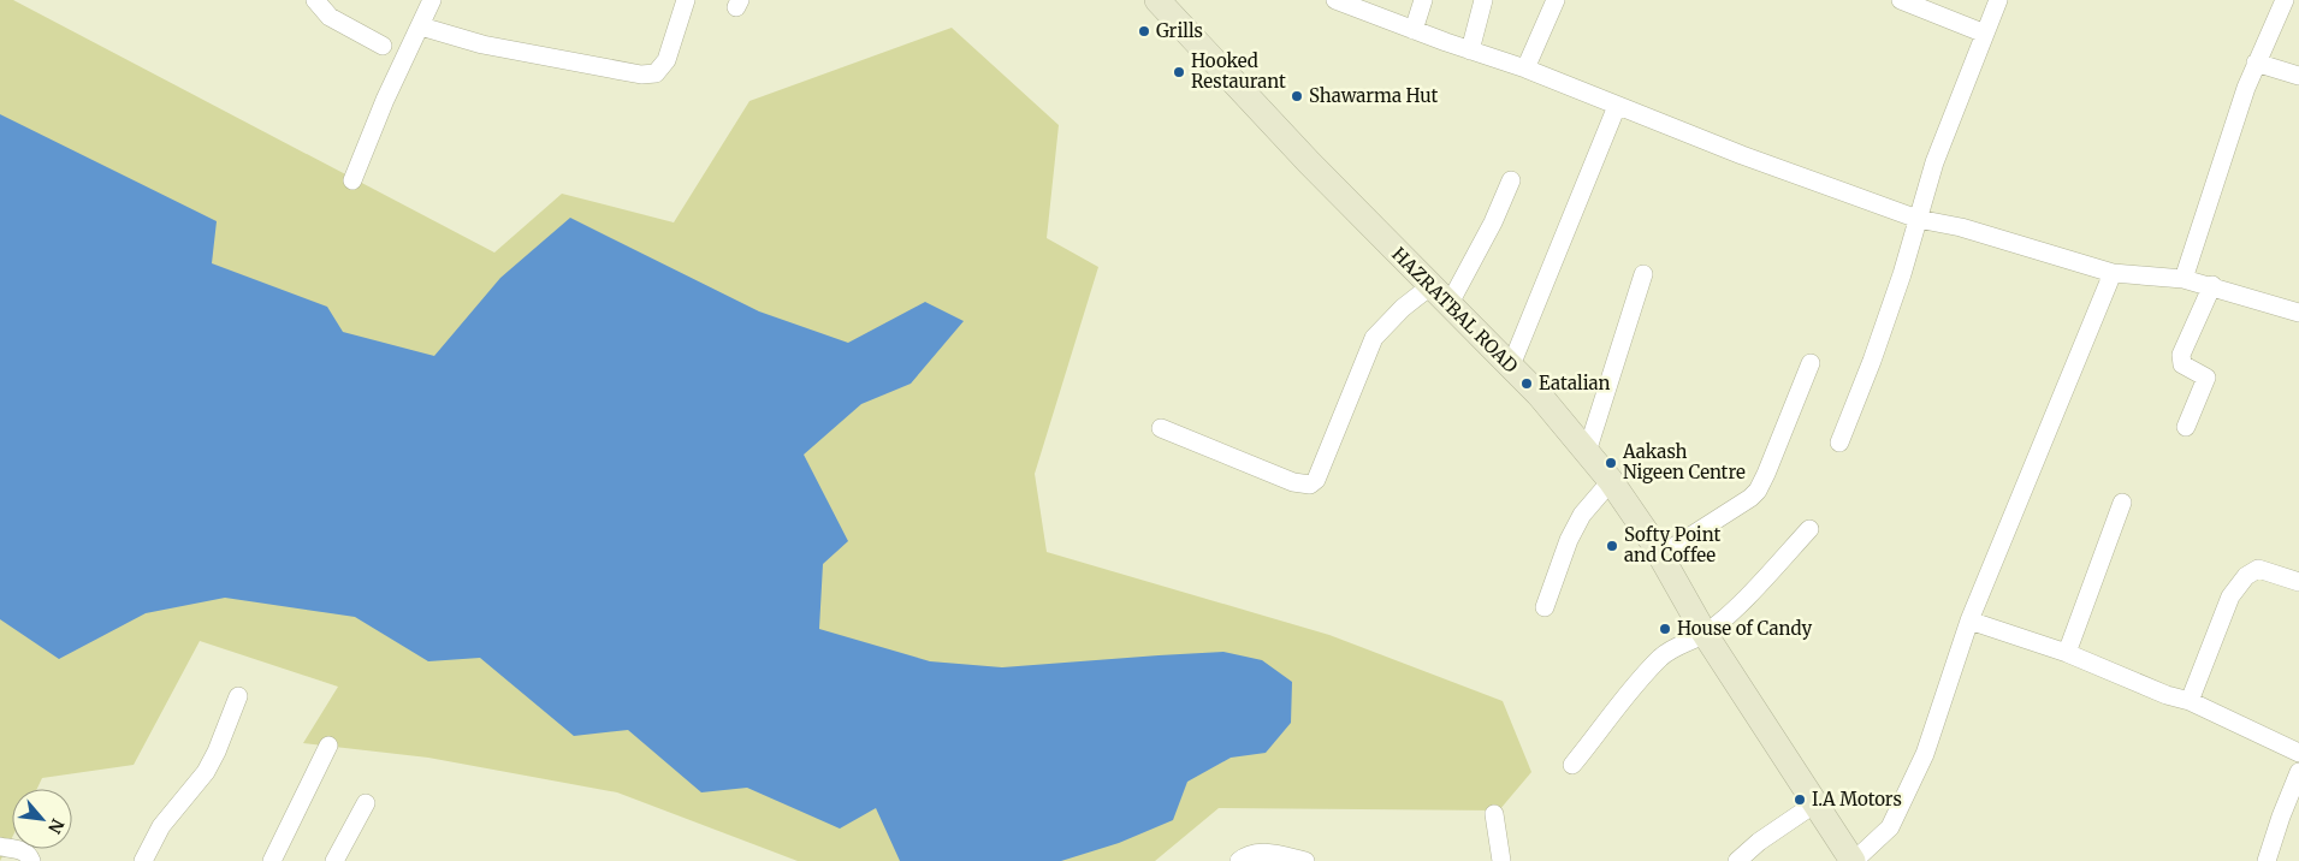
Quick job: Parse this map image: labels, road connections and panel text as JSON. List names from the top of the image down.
{
  "streets": {
    "main road": ["HAZRATBAL ROAD"]
  },
  "places": [
    "Grills",
    "Hooked Restaurant",
    "Shawarma Hut",
    "Eatalian",
    "Aakash Nigeen Centre",
    "Softy Point and Coffee",
    "House of Candy",
    "I.A Motors"
  ],
  "north": "bottom right"
}
